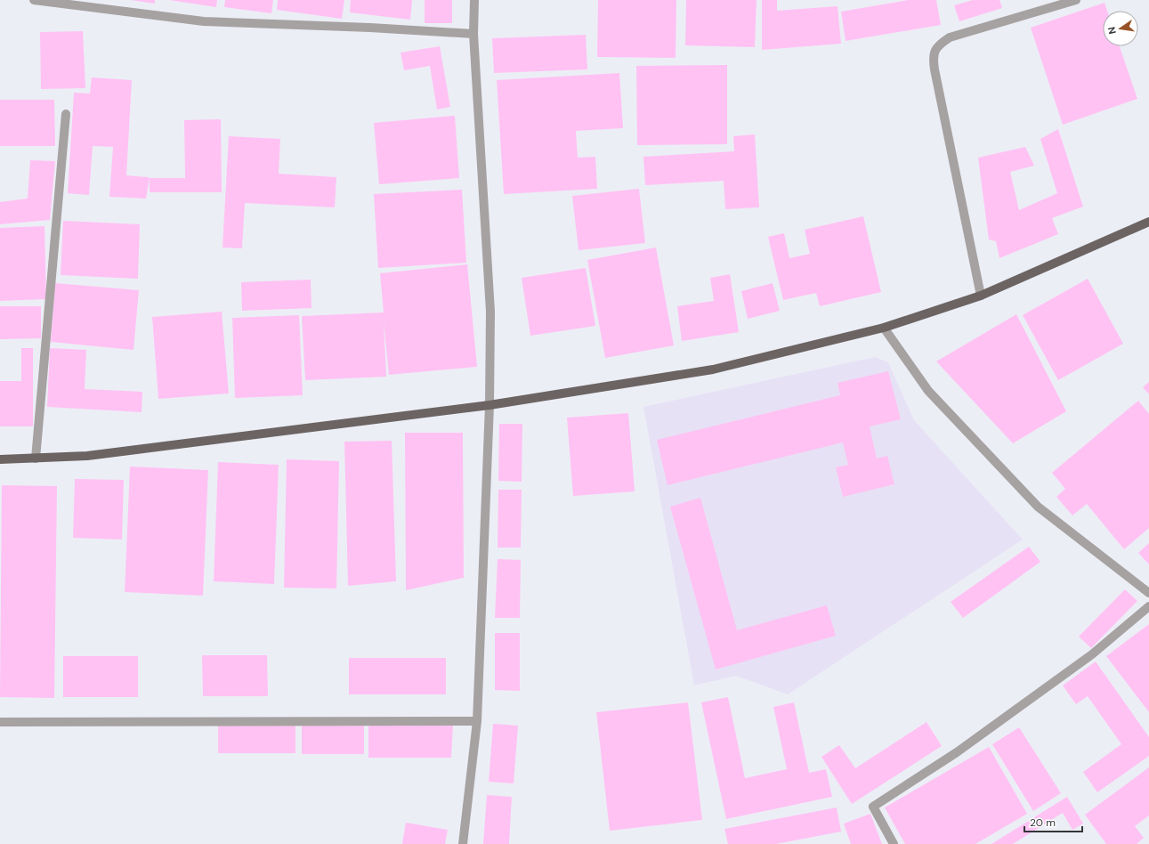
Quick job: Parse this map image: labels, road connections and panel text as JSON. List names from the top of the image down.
{
  "scale_bar": "20 m",
  "north": "left"
}
